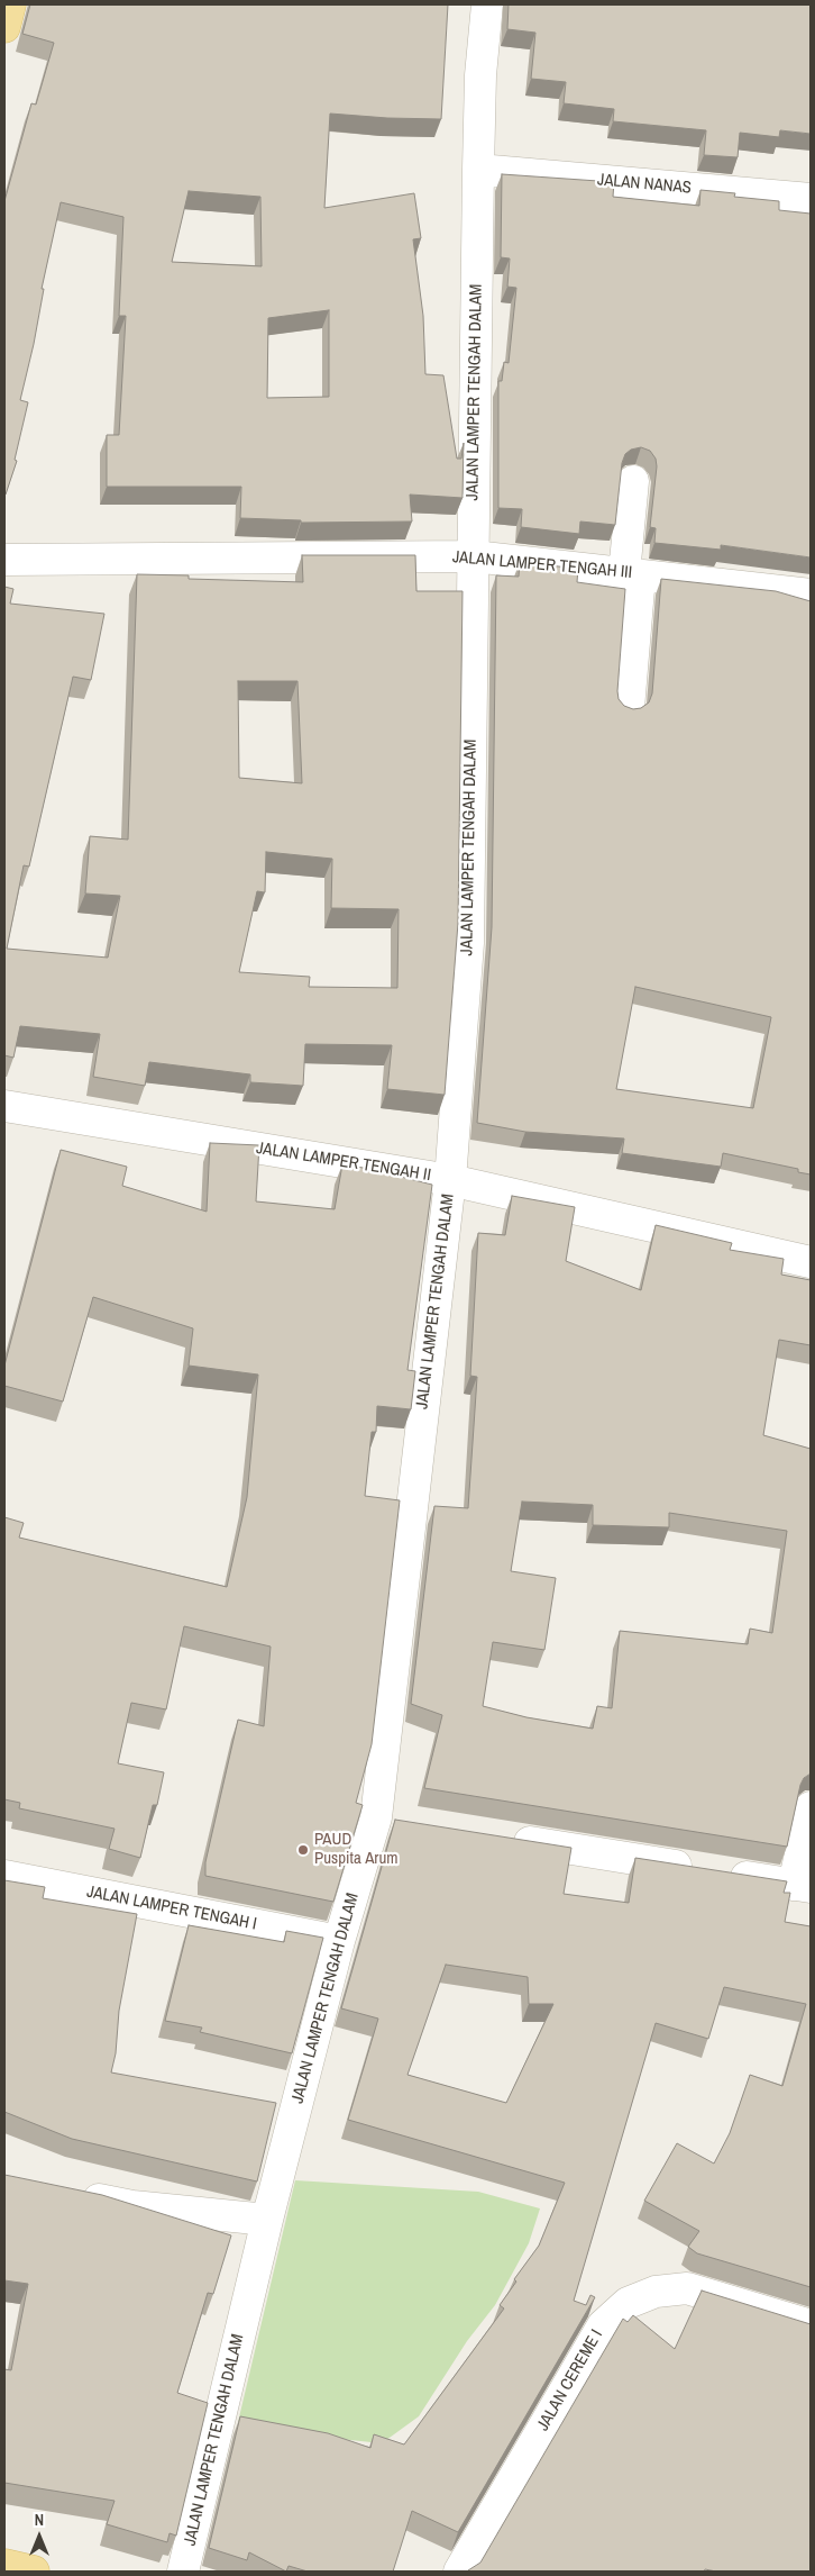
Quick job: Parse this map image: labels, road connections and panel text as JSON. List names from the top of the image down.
{
  "streets": {
    "street": [
      "JALAN NANAS",
      "JALAN LAMPER TENGAH DALAM",
      "JALAN LAMPER TENGAH III",
      "JALAN LAMPER TENGAH II",
      "JALAN LAMPER TENGAH I",
      "JALAN CEREME I"
    ]
  },
  "crossings": [
    ["JALAN NANAS", "JALAN LAMPER TENGAH DALAM"],
    ["JALAN LAMPER TENGAH DALAM", "JALAN LAMPER TENGAH III"],
    ["JALAN LAMPER TENGAH DALAM", "JALAN LAMPER TENGAH II"],
    ["JALAN LAMPER TENGAH DALAM", "JALAN LAMPER TENGAH I"]
  ],
  "places": ["PAUD Puspita Arum"],
  "north": "top"
}
